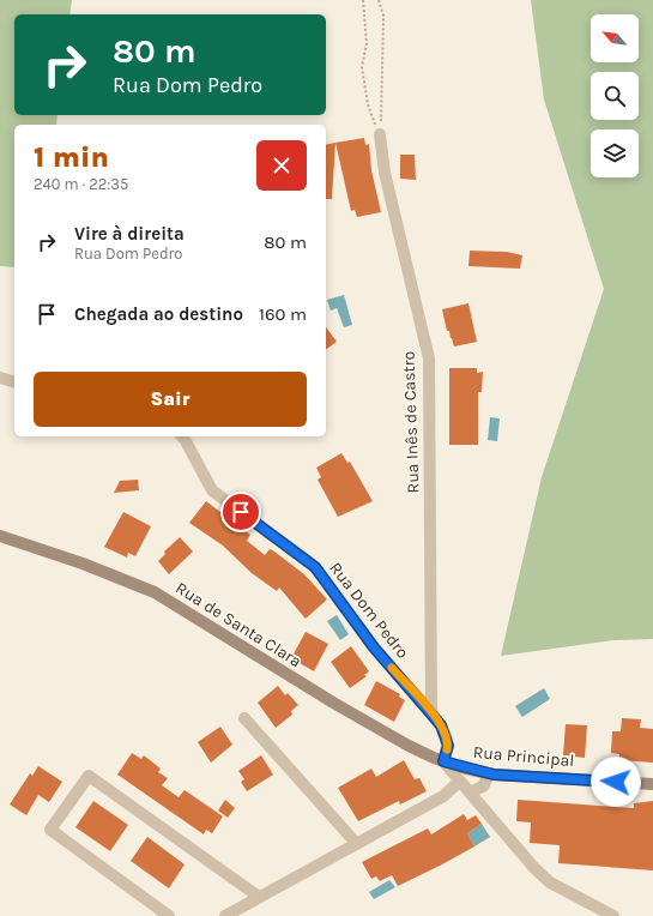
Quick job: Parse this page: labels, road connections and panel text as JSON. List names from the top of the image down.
{
  "streets": {
    "street": [
      "Rua Inês de Castro",
      "Rua Dom Pedro",
      "Rua de Santa Clara",
      "Rua Principal"
    ]
  },
  "crossings": [
    ["Rua Inês de Castro", "Rua Dom Pedro"],
    ["Rua Dom Pedro", "Rua de Santa Clara"],
    ["Rua Dom Pedro", "Rua Principal"],
    ["Rua de Santa Clara", "Rua Principal"]
  ],
  "north": "top left",
  "page": {
    "turn": ["80 m", "Rua Dom Pedro"],
    "heading": ["1 min", "240 m · 22:35"],
    "list": [
      {
        "name": "Vire à direita",
        "note": "Rua Dom Pedro",
        "value": "80 m"
      },
      {
        "name": "Chegada ao destino",
        "value": "160 m"
      }
    ],
    "buttons": "Sair"
  }
}
